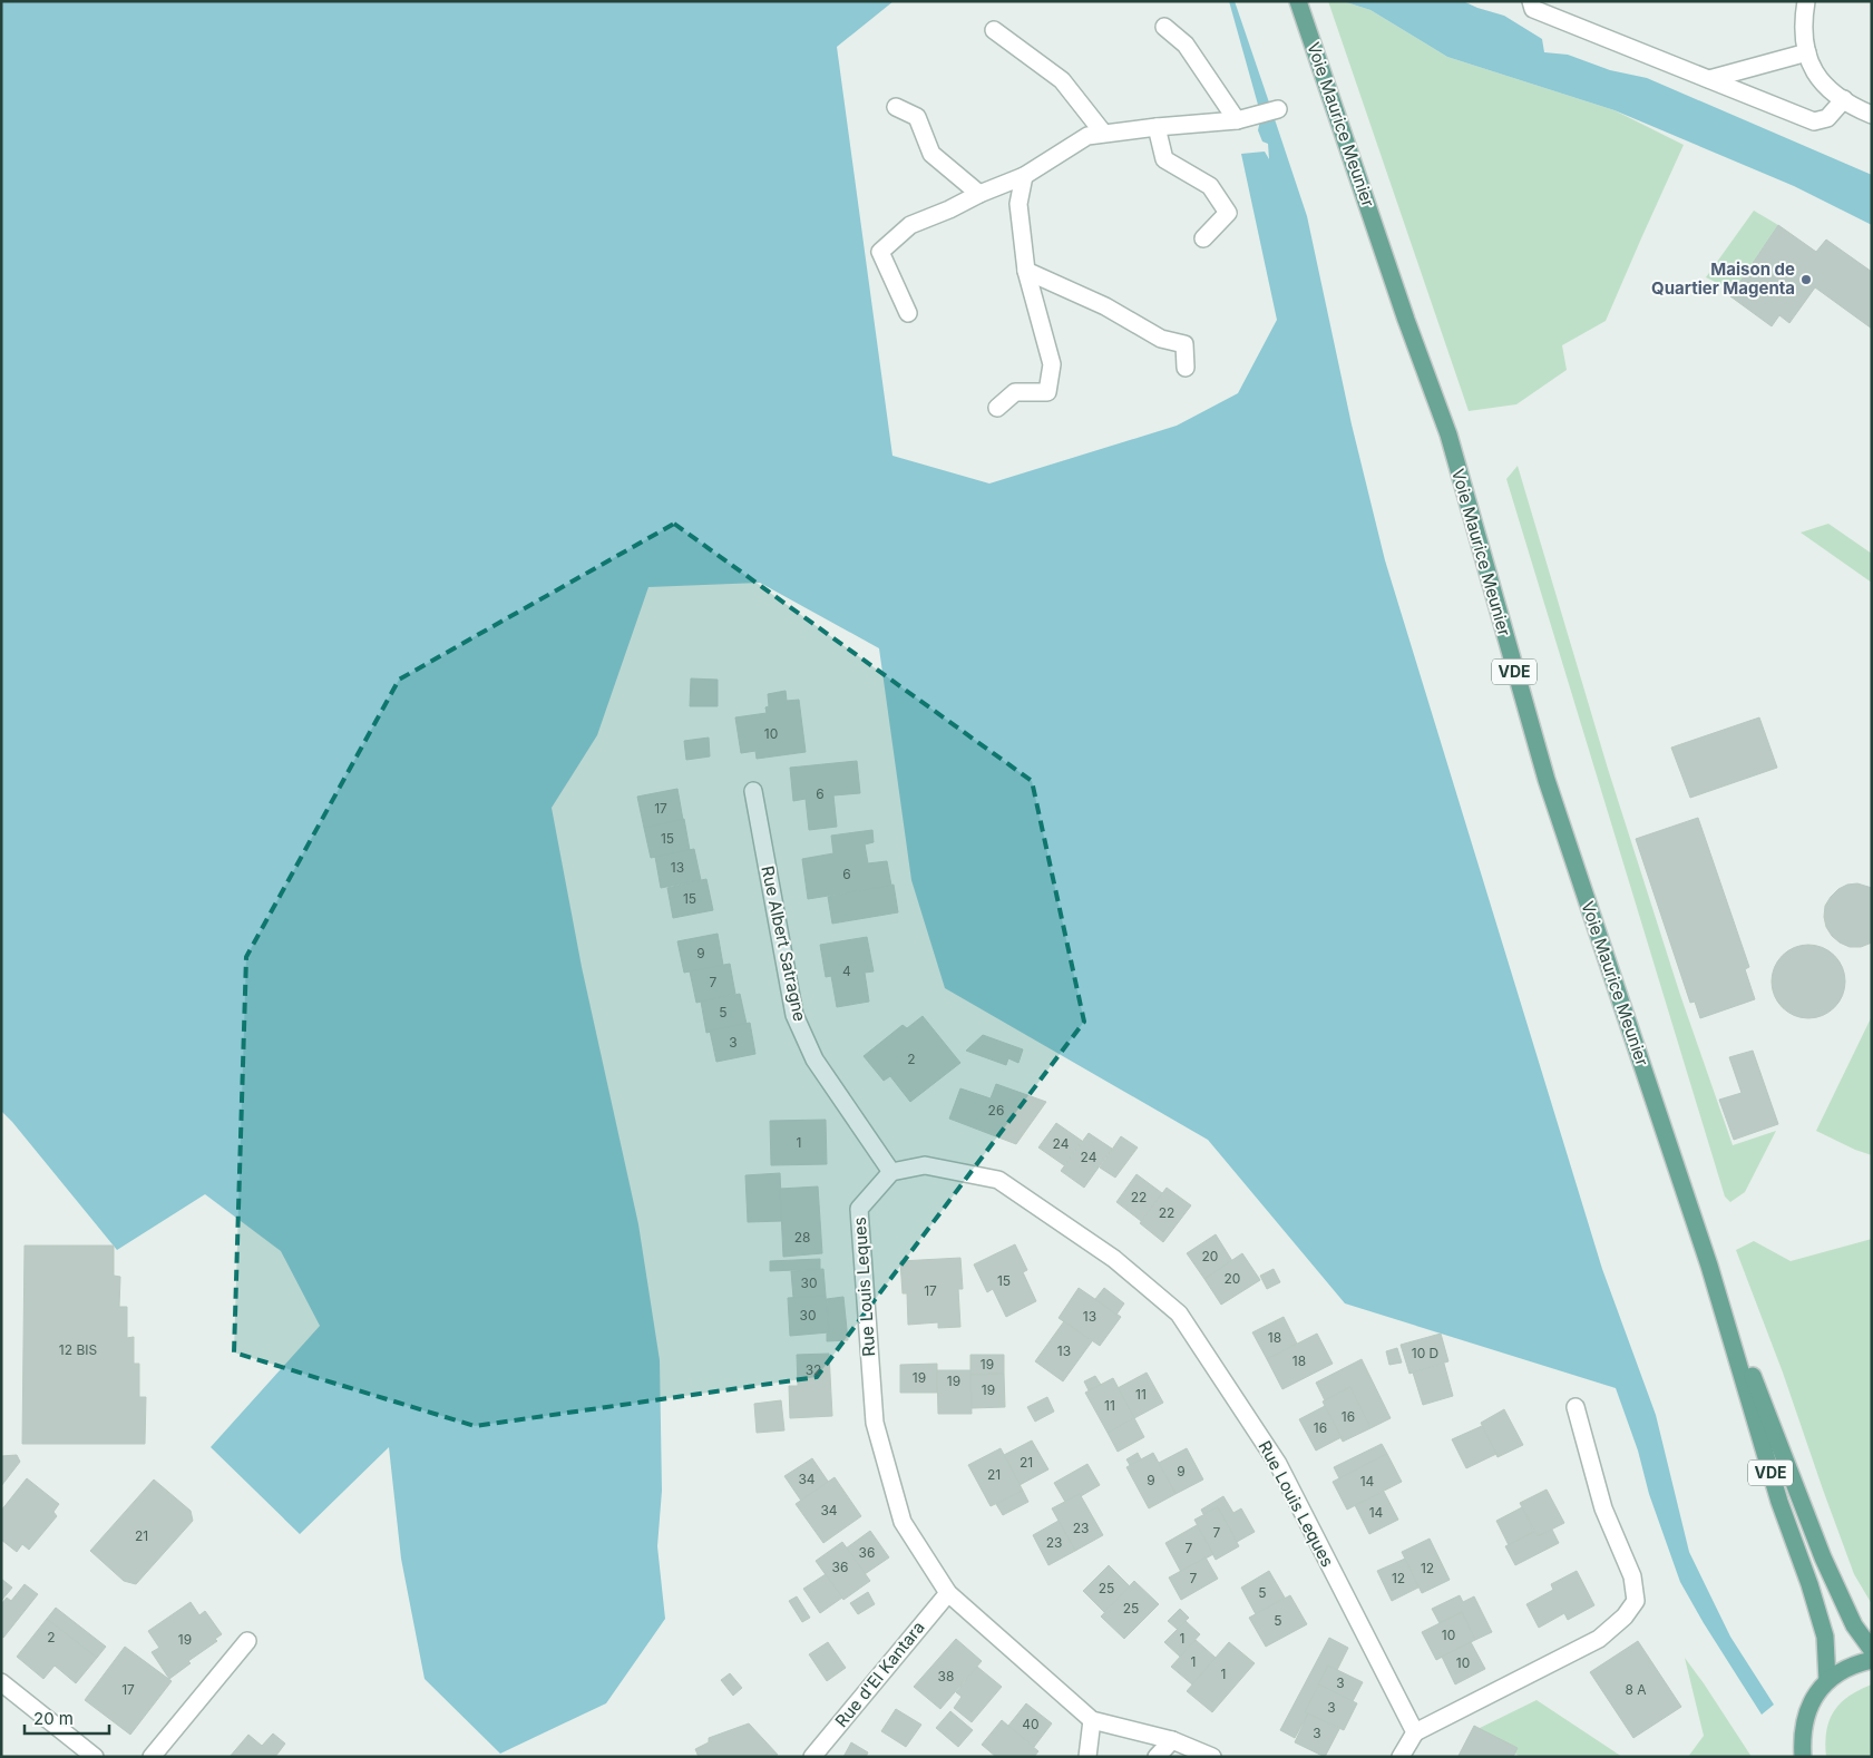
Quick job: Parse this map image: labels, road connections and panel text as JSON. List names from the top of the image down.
{
  "streets": {
    "main road": ["Voie Maurice Meunier", "VDE"],
    "street": ["Rue Albert Satragne", "Rue Louis Leques", "Rue d'El Kantara"]
  },
  "crossings": [
    ["Rue Albert Satragne", "Rue Louis Leques"],
    ["Rue Louis Leques", "Rue d'El Kantara"]
  ],
  "places": ["Maison de Quartier Magenta"],
  "house_numbers": [
    "10",
    "6",
    "17",
    "15",
    "13",
    "6",
    "15",
    "9",
    "4",
    "7",
    "5",
    "3",
    "2",
    "26",
    "1",
    "24",
    "24",
    "22",
    "22",
    "28",
    "20",
    "20",
    "15",
    "30",
    "17",
    "30",
    "13",
    "18",
    "12 BIS",
    "13",
    "10 D",
    "18",
    "19",
    "32",
    "19",
    "19",
    "19",
    "11",
    "11",
    "16",
    "16",
    "21",
    "9",
    "21",
    "34",
    "9",
    "14",
    "34",
    "14",
    "23",
    "7",
    "21",
    "23",
    "7",
    "36",
    "36",
    "12",
    "7",
    "12",
    "25",
    "5",
    "25",
    "5",
    "10",
    "2",
    "1",
    "19",
    "1",
    "10",
    "1",
    "38",
    "3",
    "17",
    "8 A",
    "3",
    "40",
    "3"
  ],
  "scale_bar": "20 m"
}
